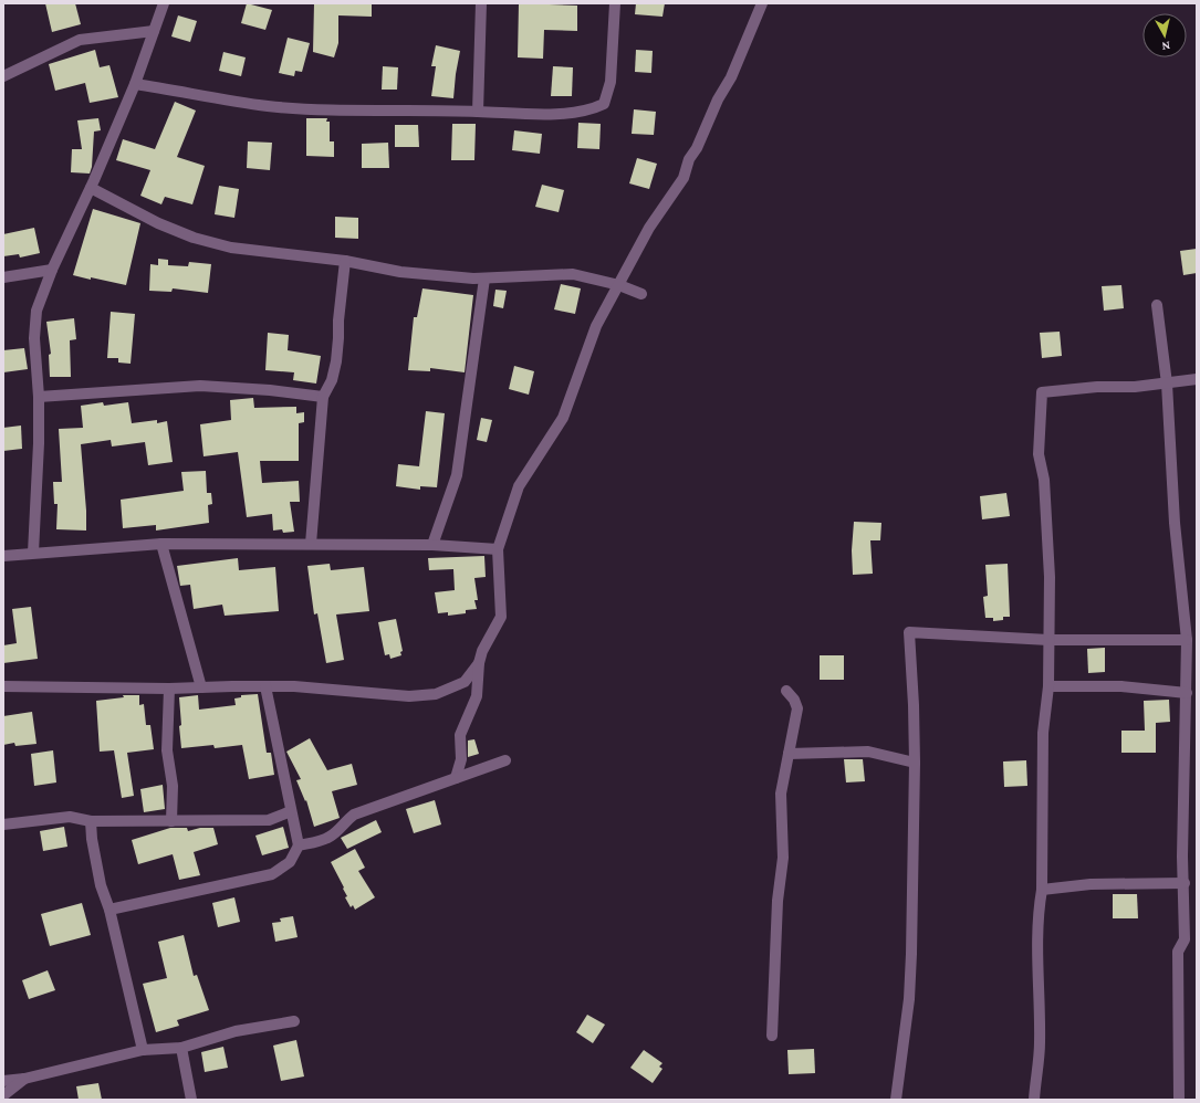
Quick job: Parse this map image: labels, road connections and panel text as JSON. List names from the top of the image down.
{
  "north": "bottom"
}
